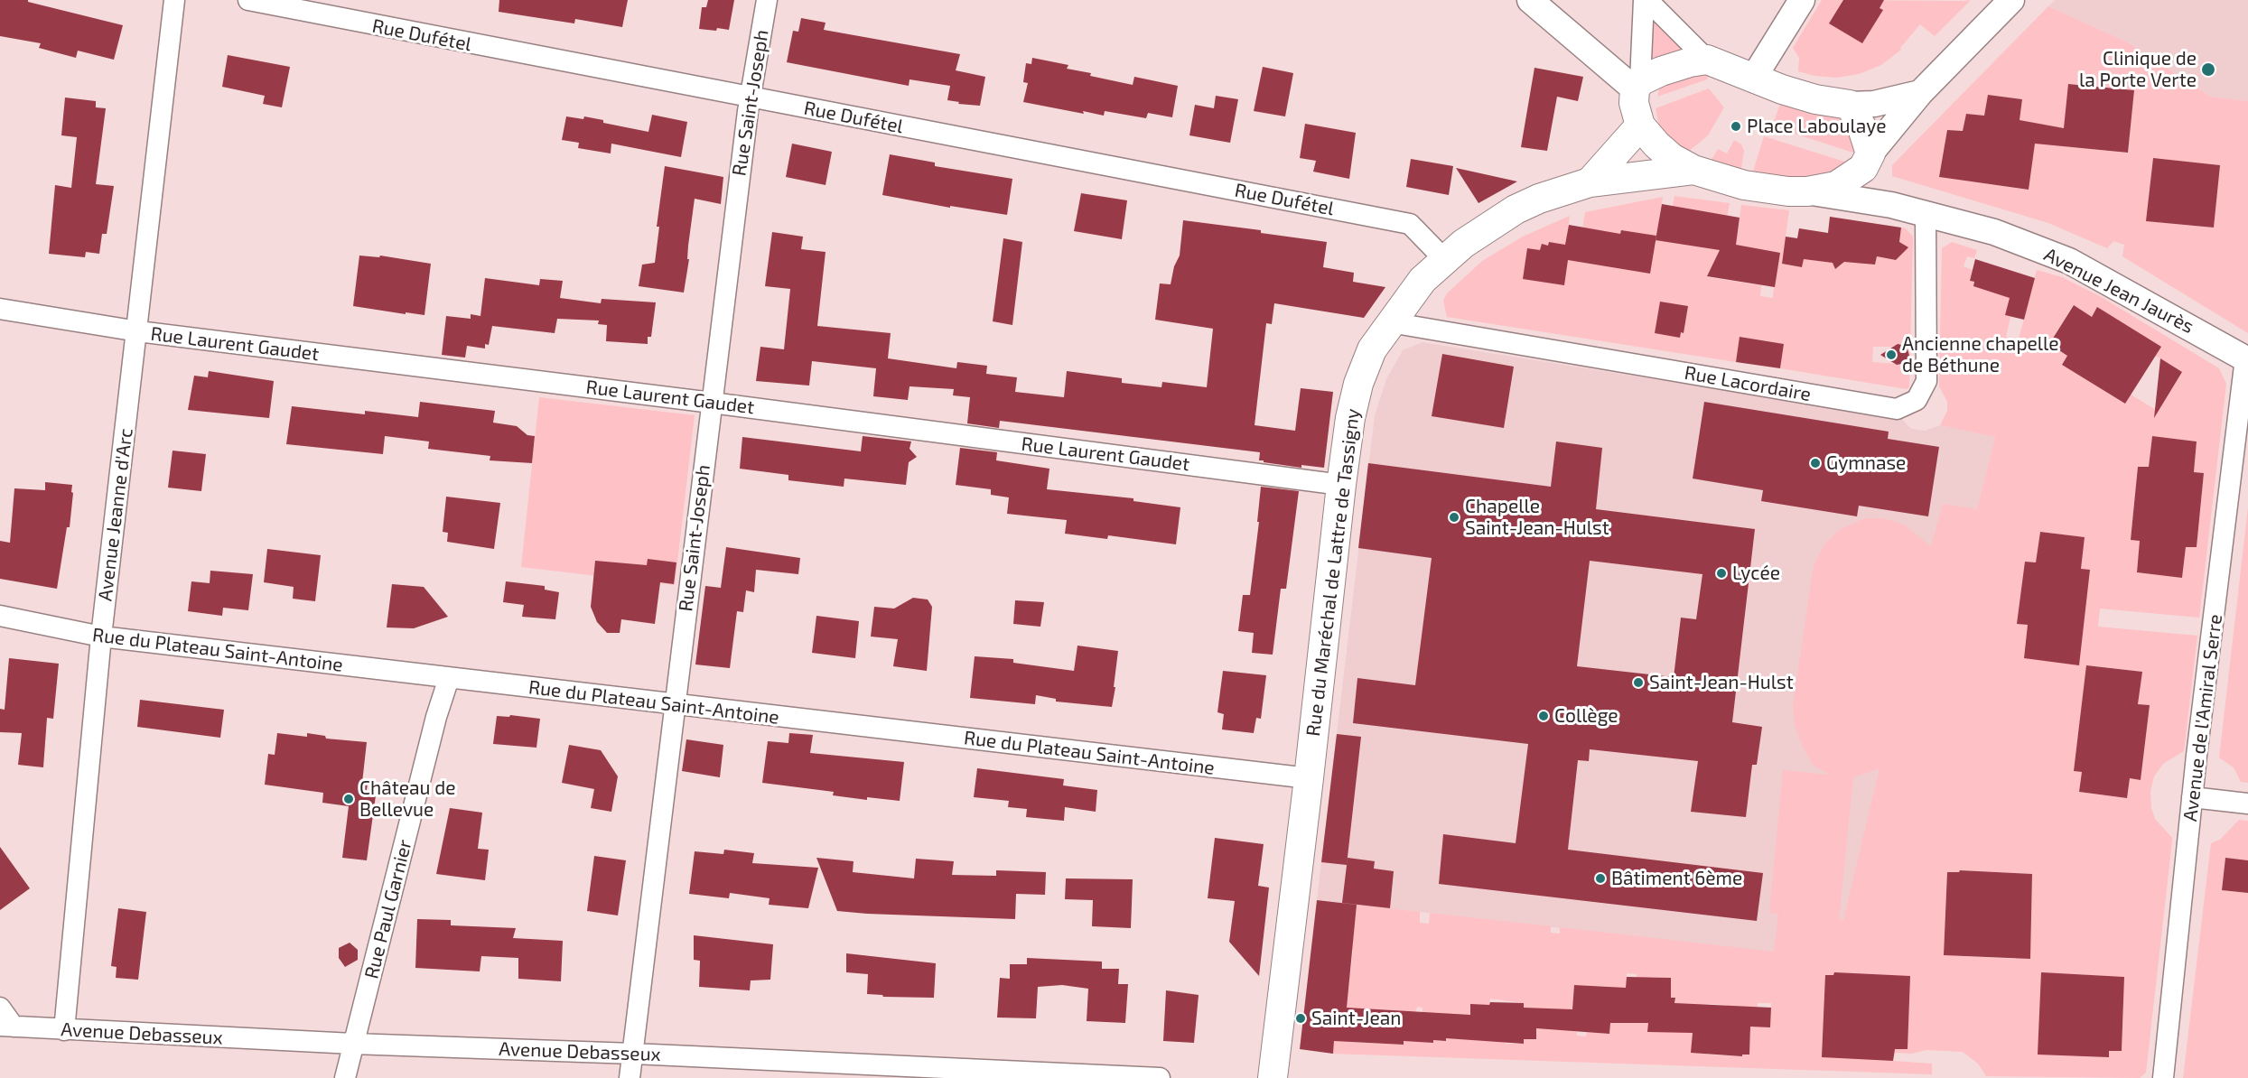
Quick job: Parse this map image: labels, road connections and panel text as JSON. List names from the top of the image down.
{
  "streets": {
    "main road": ["Rue du Maréchal de Lattre de Tassigny"],
    "street": [
      "Rue Dufétel",
      "Rue Saint-Joseph",
      "Avenue Jean Jaurès",
      "Rue Laurent Gaudet",
      "Rue Lacordaire",
      "Avenue Jeanne d'Arc",
      "Rue du Plateau Saint-Antoine",
      "Avenue de l'Amiral Serre",
      "Rue Paul Garnier",
      "Avenue Debasseux"
    ]
  },
  "crossings": [
    ["Rue Dufétel", "Rue Saint-Joseph"],
    ["Rue Dufétel", "Rue du Maréchal de Lattre de Tassigny"],
    ["Rue Saint-Joseph", "Rue Laurent Gaudet"],
    ["Rue Saint-Joseph", "Rue du Plateau Saint-Antoine"],
    ["Rue Saint-Joseph", "Avenue Debasseux"],
    ["Avenue Jean Jaurès", "Rue Lacordaire"],
    ["Avenue Jean Jaurès", "Avenue de l'Amiral Serre"],
    ["Rue Laurent Gaudet", "Avenue Jeanne d'Arc"],
    ["Rue Laurent Gaudet", "Rue du Maréchal de Lattre de Tassigny"],
    ["Rue Lacordaire", "Rue du Maréchal de Lattre de Tassigny"],
    ["Avenue Jeanne d'Arc", "Rue du Plateau Saint-Antoine"],
    ["Avenue Jeanne d'Arc", "Avenue Debasseux"],
    ["Rue du Maréchal de Lattre de Tassigny", "Rue du Plateau Saint-Antoine"],
    ["Rue du Plateau Saint-Antoine", "Rue Paul Garnier"],
    ["Rue Paul Garnier", "Avenue Debasseux"]
  ],
  "places": [
    "Clinique de la Porte Verte",
    "Place Laboulaye",
    "Ancienne chapelle de Béthune",
    "Gymnase",
    "Chapelle Saint-Jean-Hulst",
    "Lycée",
    "Saint-Jean-Hulst",
    "Collège",
    "Château de Bellevue",
    "Bâtiment 6ème",
    "Saint-Jean"
  ]
}
